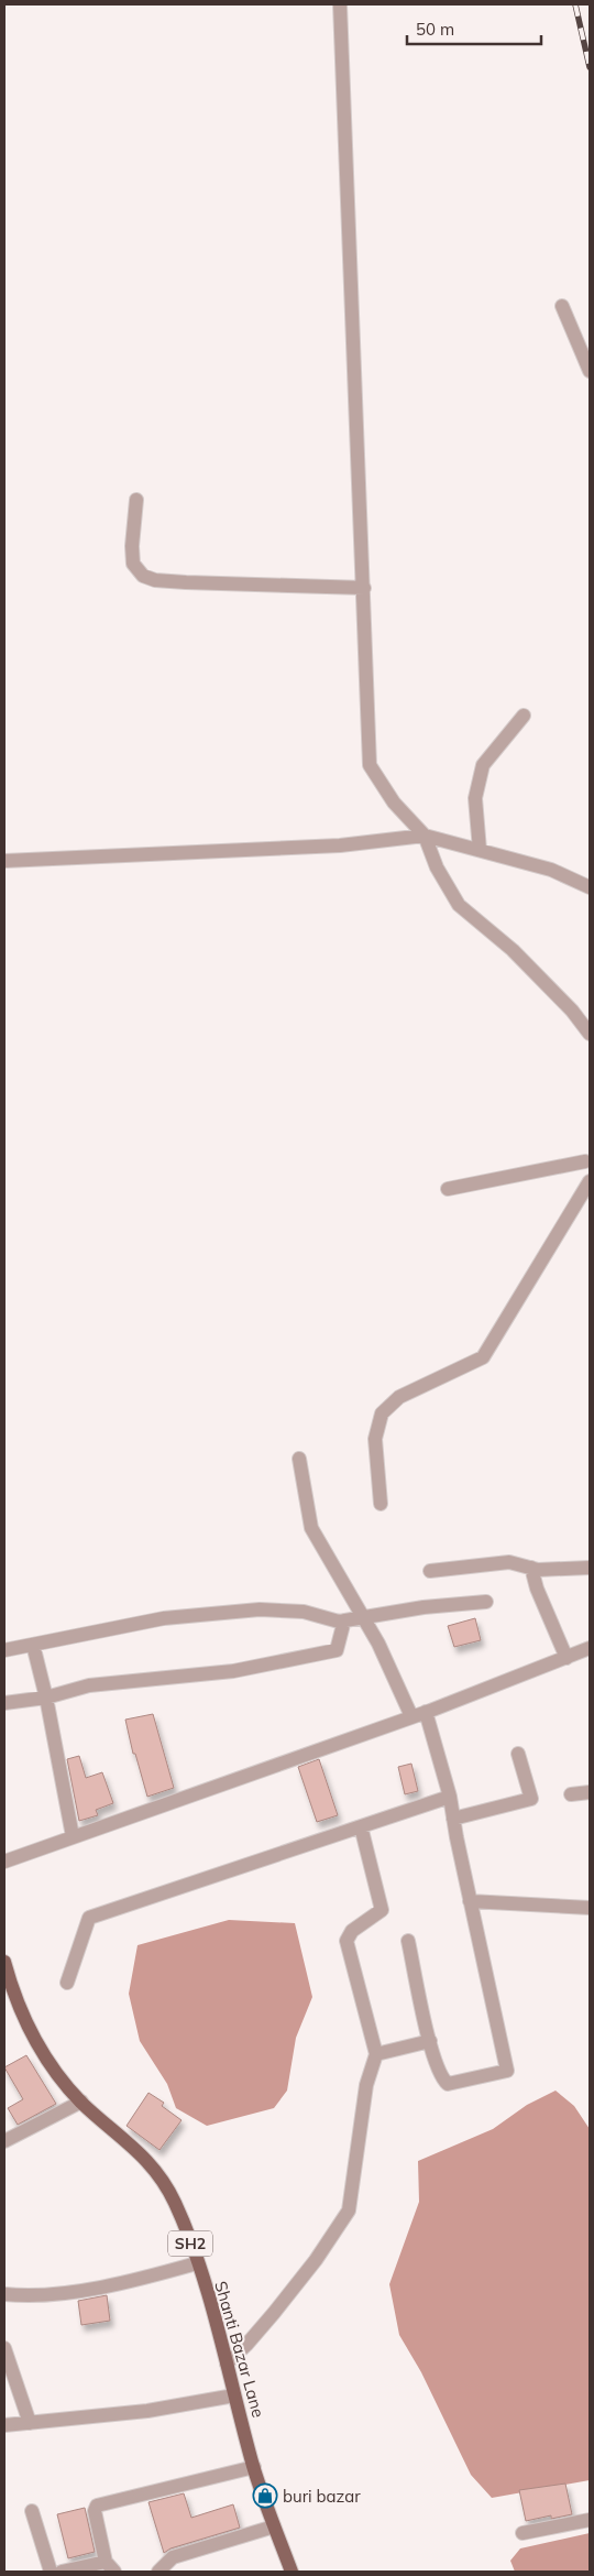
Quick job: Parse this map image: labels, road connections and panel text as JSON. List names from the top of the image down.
{
  "streets": {
    "main road": ["SH2", "Shanti Bazar Lane"]
  },
  "places": {
    "shop": ["buri bazar"]
  },
  "scale_bar": "50 m"
}
